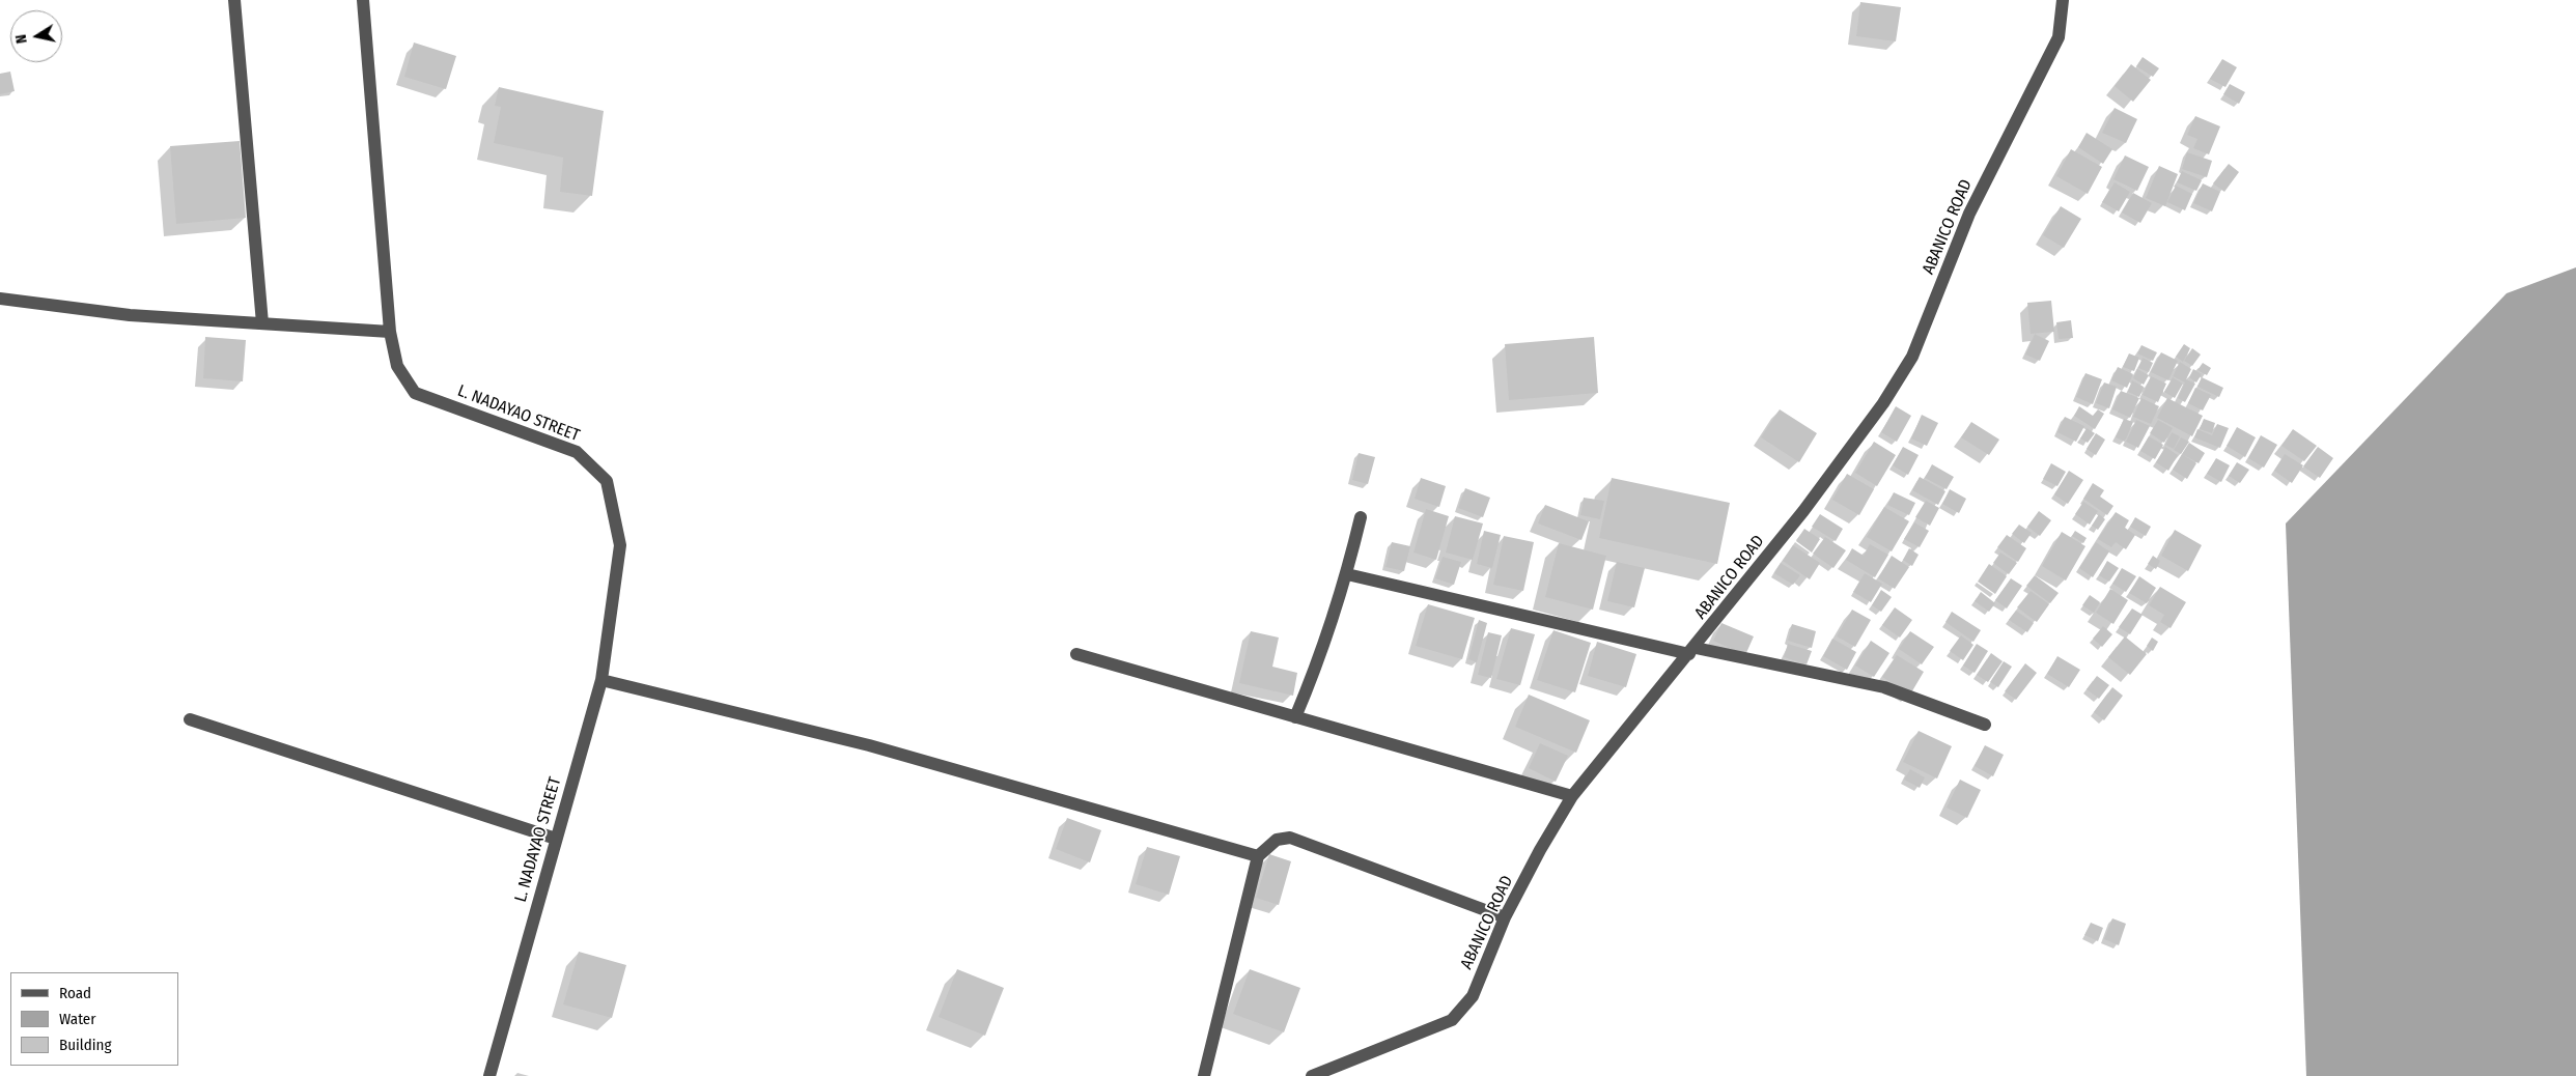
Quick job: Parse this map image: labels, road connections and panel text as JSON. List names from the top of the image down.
{
  "streets": {
    "street": ["ABANICO ROAD", "L. NADAYAO STREET"]
  },
  "legend": ["Road", "Water", "Building"],
  "north": "left"
}
